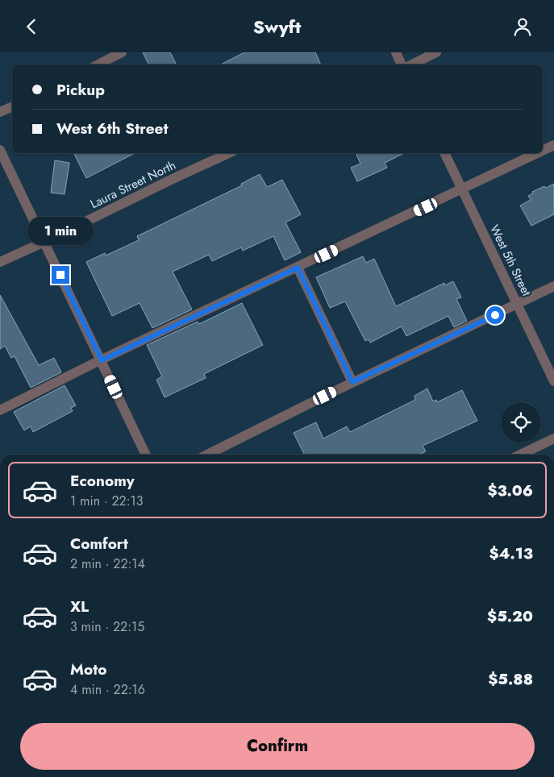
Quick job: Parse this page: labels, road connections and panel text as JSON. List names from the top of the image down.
{
  "streets": {
    "street": ["Laura Street North", "West 5th Street"]
  },
  "page": {
    "header": "Swyft",
    "banner": ["Pickup", "West 6th Street"],
    "bubble": "1 min",
    "list": [
      {
        "name": "Economy",
        "note": "1 min · 22:13",
        "value": "$3.06"
      },
      {
        "name": "Comfort",
        "note": "2 min · 22:14",
        "value": "$4.13"
      },
      {
        "name": "XL",
        "note": "3 min · 22:15",
        "value": "$5.20"
      },
      {
        "name": "Moto",
        "note": "4 min · 22:16",
        "value": "$5.88"
      }
    ],
    "buttons": "Confirm"
  }
}
